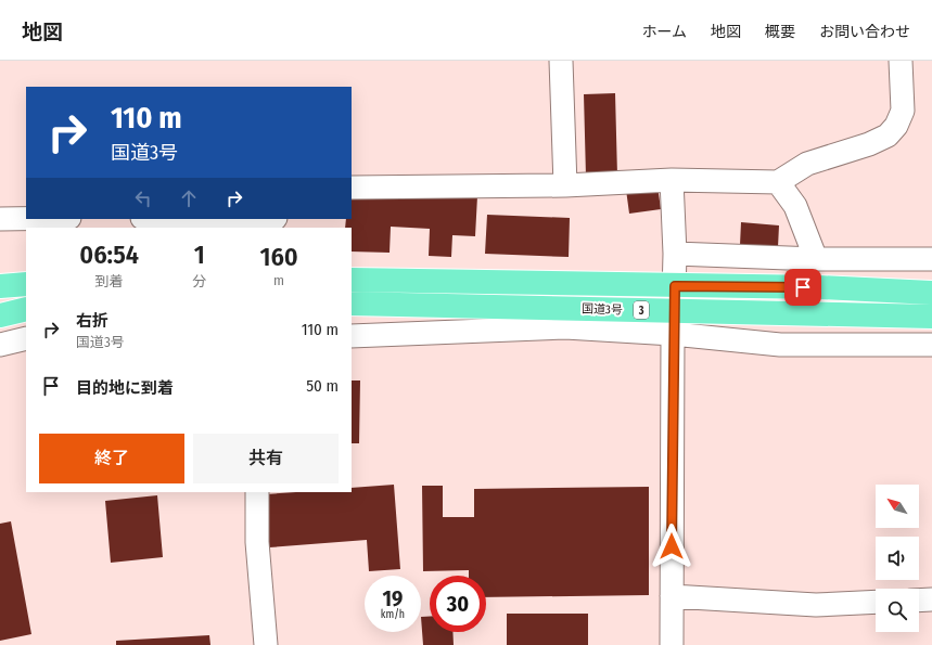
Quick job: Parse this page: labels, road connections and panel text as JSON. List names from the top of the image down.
{
  "streets": {
    "highway": ["国道3号", "3"]
  },
  "north": "top left",
  "page": {
    "header": "地図",
    "nav": [
      "ホーム",
      "地図",
      "概要",
      "お問い合わせ"
    ],
    "turn": ["110 m", "国道3号"],
    "eta": [
      "06:54",
      "到着",
      "1",
      "分",
      "160",
      "m"
    ],
    "list": [
      {
        "name": "右折",
        "note": "国道3号",
        "value": "110 m"
      },
      {
        "name": "目的地に到着",
        "value": "50 m"
      }
    ],
    "buttons": ["終了", "共有"],
    "speed": "19 km/h",
    "limit": "30"
  }
}
